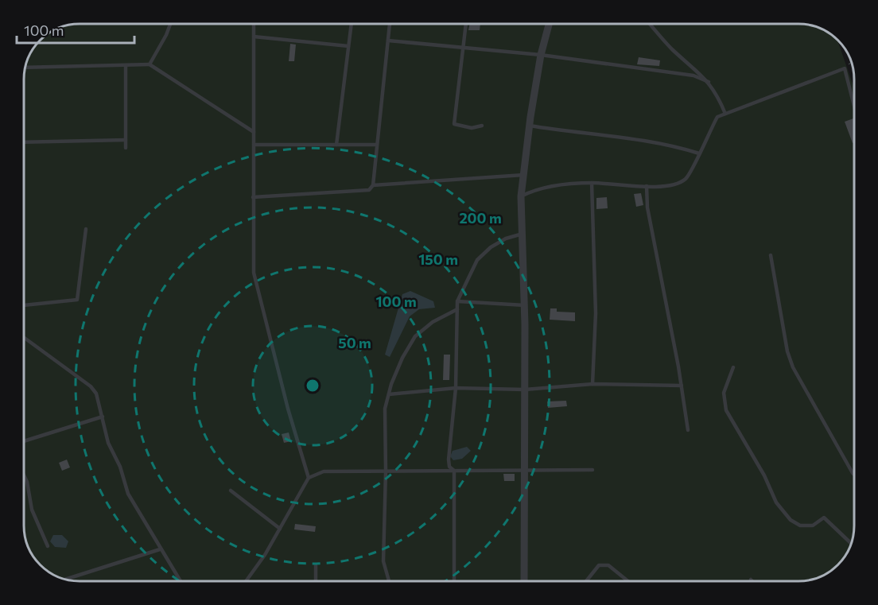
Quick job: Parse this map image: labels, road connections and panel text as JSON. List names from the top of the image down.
{
  "scale_bar": "100 m",
  "rings": [
    "200 m",
    "150 m",
    "100 m",
    "50 m"
  ]
}
